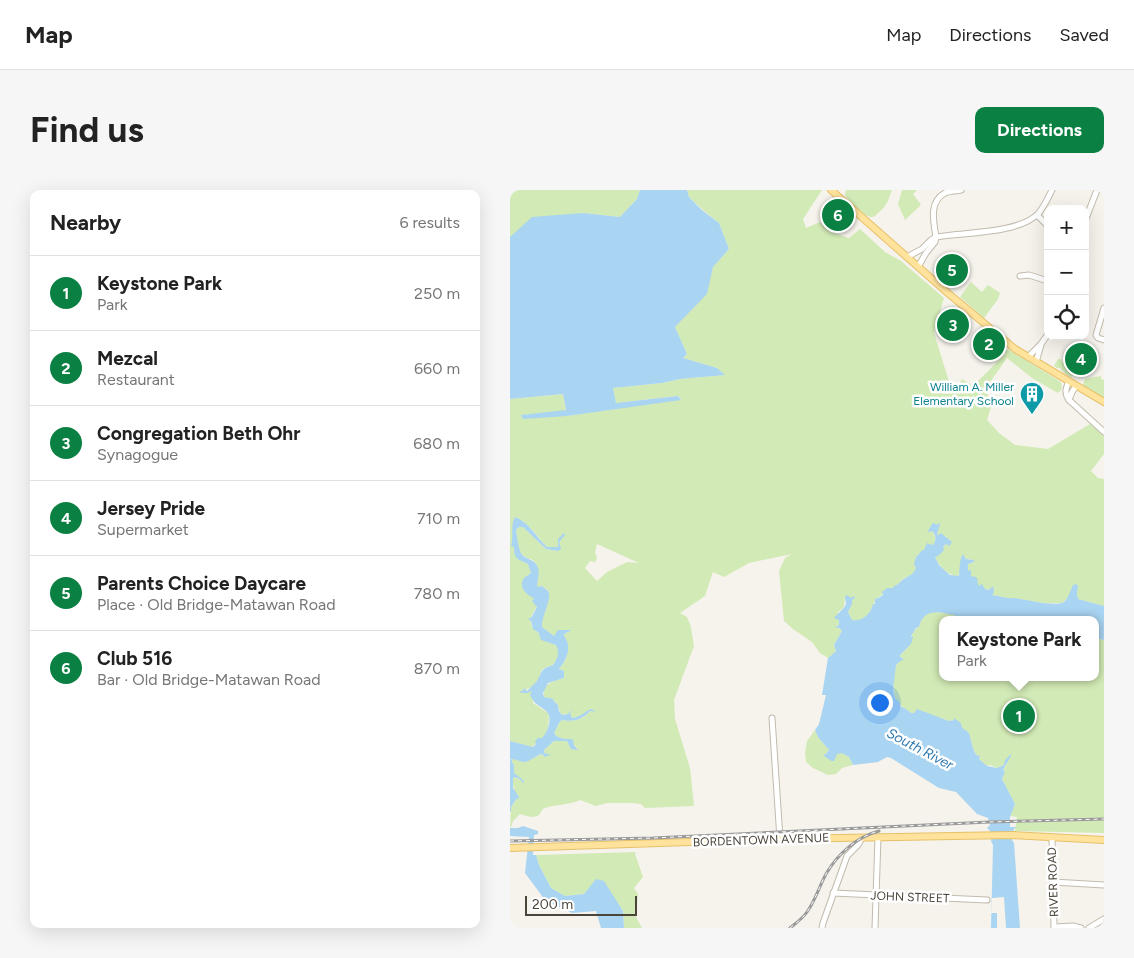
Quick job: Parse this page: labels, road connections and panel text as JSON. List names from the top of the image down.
{
  "streets": {
    "main road": ["BORDENTOWN AVENUE"],
    "street": ["RIVER ROAD", "JOHN STREET"]
  },
  "crossings": [
    ["BORDENTOWN AVENUE", "RIVER ROAD"]
  ],
  "water": ["South River"],
  "places": {
    "building": ["William A. Miller Elementary School"]
  },
  "scale_bar": "200 m",
  "page": {
    "header": "Map",
    "nav": ["Map", "Directions", "Saved"],
    "buttons": "Directions",
    "title": "Find us",
    "heading": ["Nearby", "6 results"],
    "pins": [
      "6",
      "5",
      "3",
      "2",
      "4",
      "1"
    ],
    "map_buttons": ["+", "−"],
    "list": [
      {
        "mark": "1",
        "name": "Keystone Park",
        "note": "Park",
        "value": "250 m"
      },
      {
        "mark": "2",
        "name": "Mezcal",
        "note": "Restaurant",
        "value": "660 m"
      },
      {
        "mark": "3",
        "name": "Congregation Beth Ohr",
        "note": "Synagogue",
        "value": "680 m"
      },
      {
        "mark": "4",
        "name": "Jersey Pride",
        "note": "Supermarket",
        "value": "710 m"
      },
      {
        "mark": "5",
        "name": "Parents Choice Daycare",
        "note": "Place · Old Bridge-Matawan Road",
        "value": "780 m"
      },
      {
        "mark": "6",
        "name": "Club 516",
        "note": "Bar · Old Bridge-Matawan Road",
        "value": "870 m"
      }
    ],
    "popup": ["Keystone Park", "Park"],
    "scale": "200 m"
  }
}
